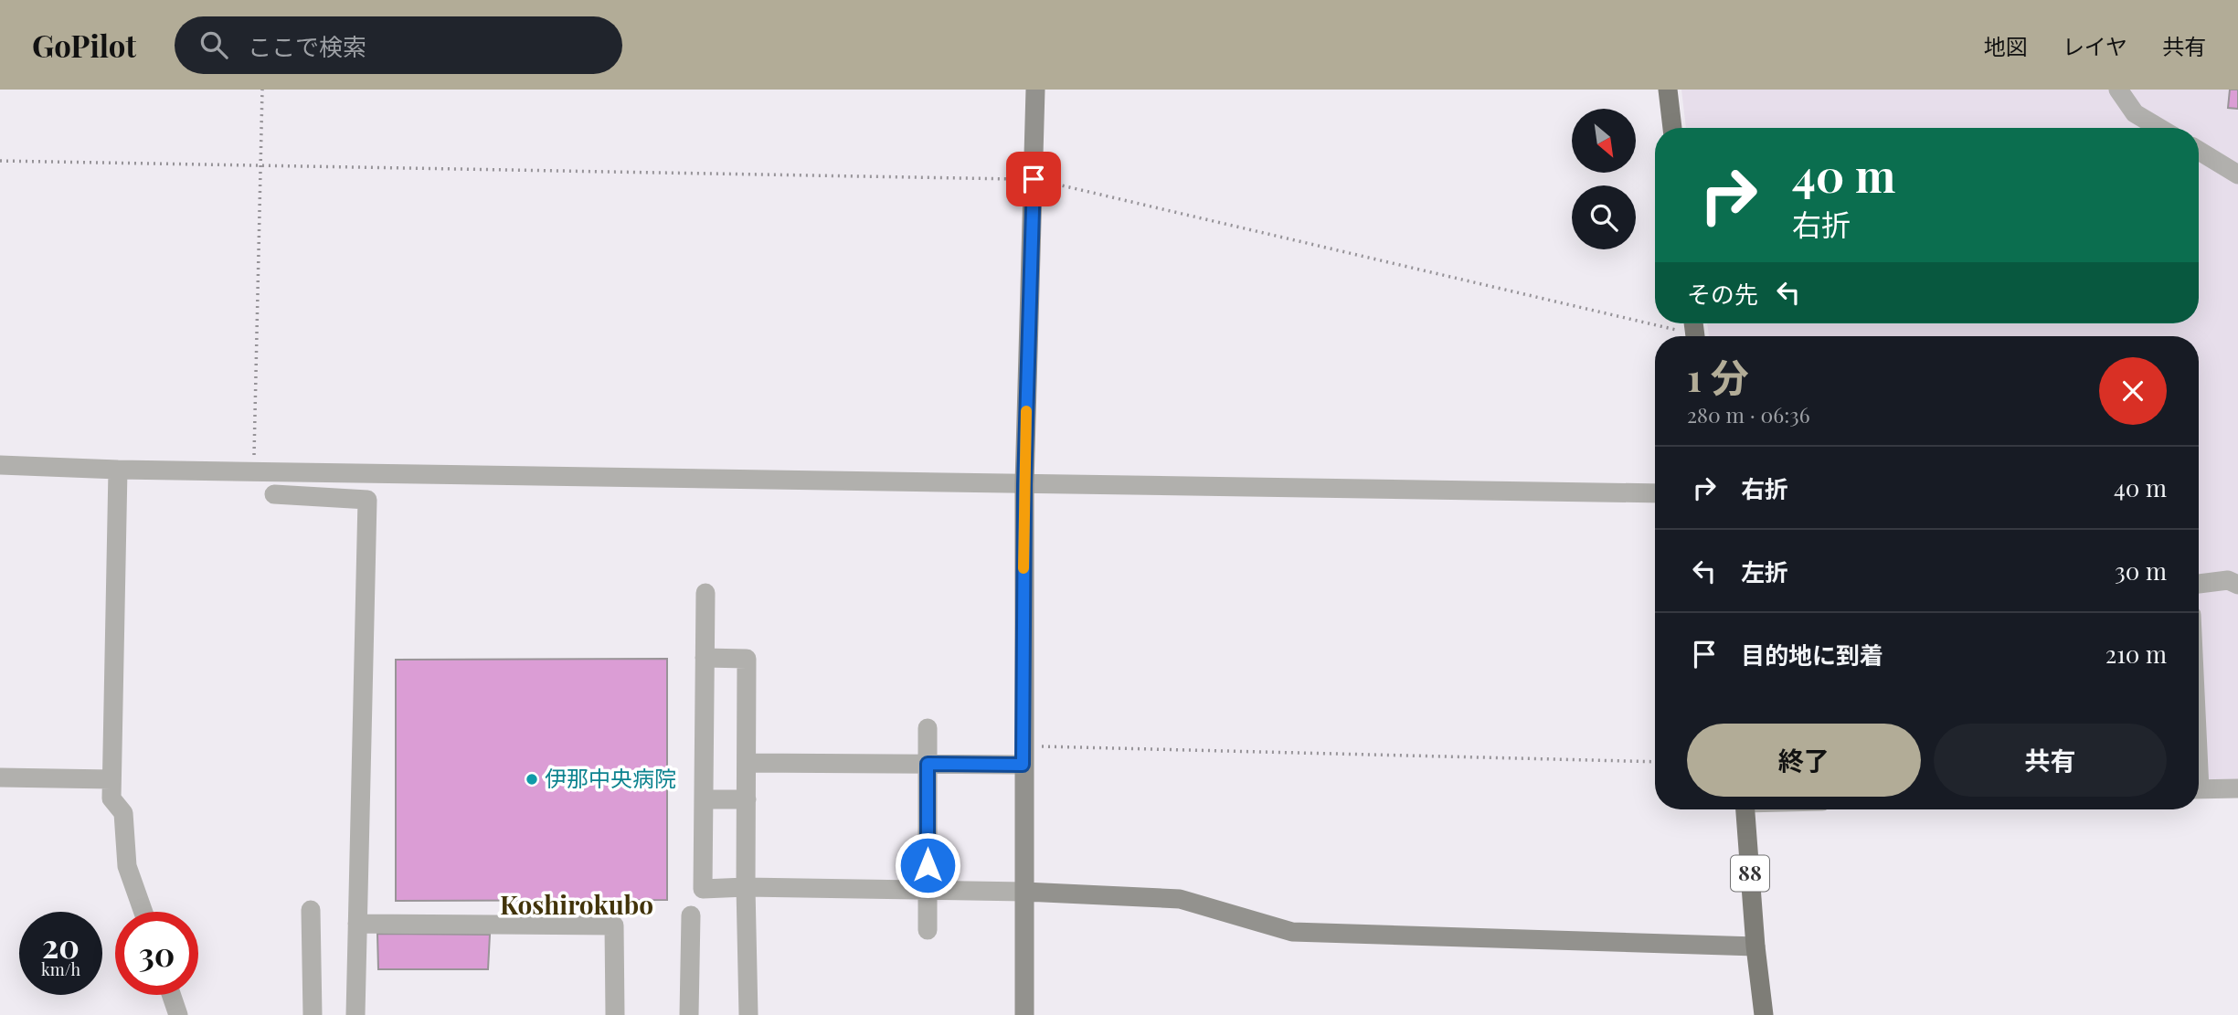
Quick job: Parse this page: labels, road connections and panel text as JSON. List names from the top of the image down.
{
  "streets": {
    "main road": ["88"]
  },
  "districts": ["Koshirokubo"],
  "places": ["伊那中央病院"],
  "north": "bottom right",
  "page": {
    "header": "GoPilot",
    "search": "ここで検索",
    "nav": ["地図", "レイヤ", "共有"],
    "turn": ["40 m", "右折"],
    "then": "その先",
    "heading": ["1 分", "280 m · 06:36"],
    "list": [
      {
        "name": "右折",
        "value": "40 m"
      },
      {
        "name": "左折",
        "value": "30 m"
      },
      {
        "name": "目的地に到着",
        "value": "210 m"
      }
    ],
    "buttons": ["終了", "共有"],
    "speed": "20 km/h",
    "limit": "30"
  }
}
